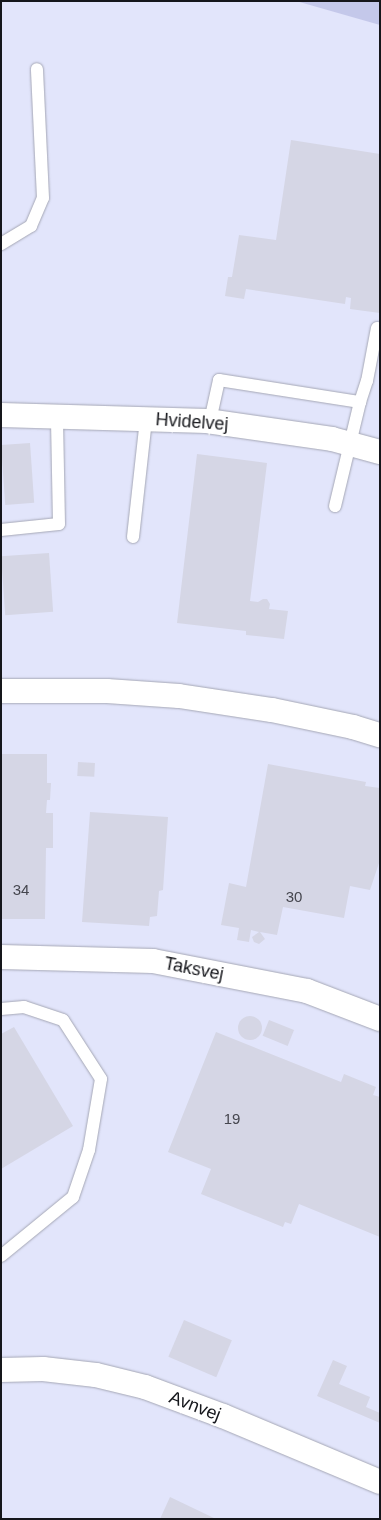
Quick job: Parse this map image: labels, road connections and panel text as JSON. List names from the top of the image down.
{
  "streets": {
    "street": ["Hvidelvej", "Taksvej", "Avnvej"]
  },
  "house_numbers": ["34", "30", "19"]
}
